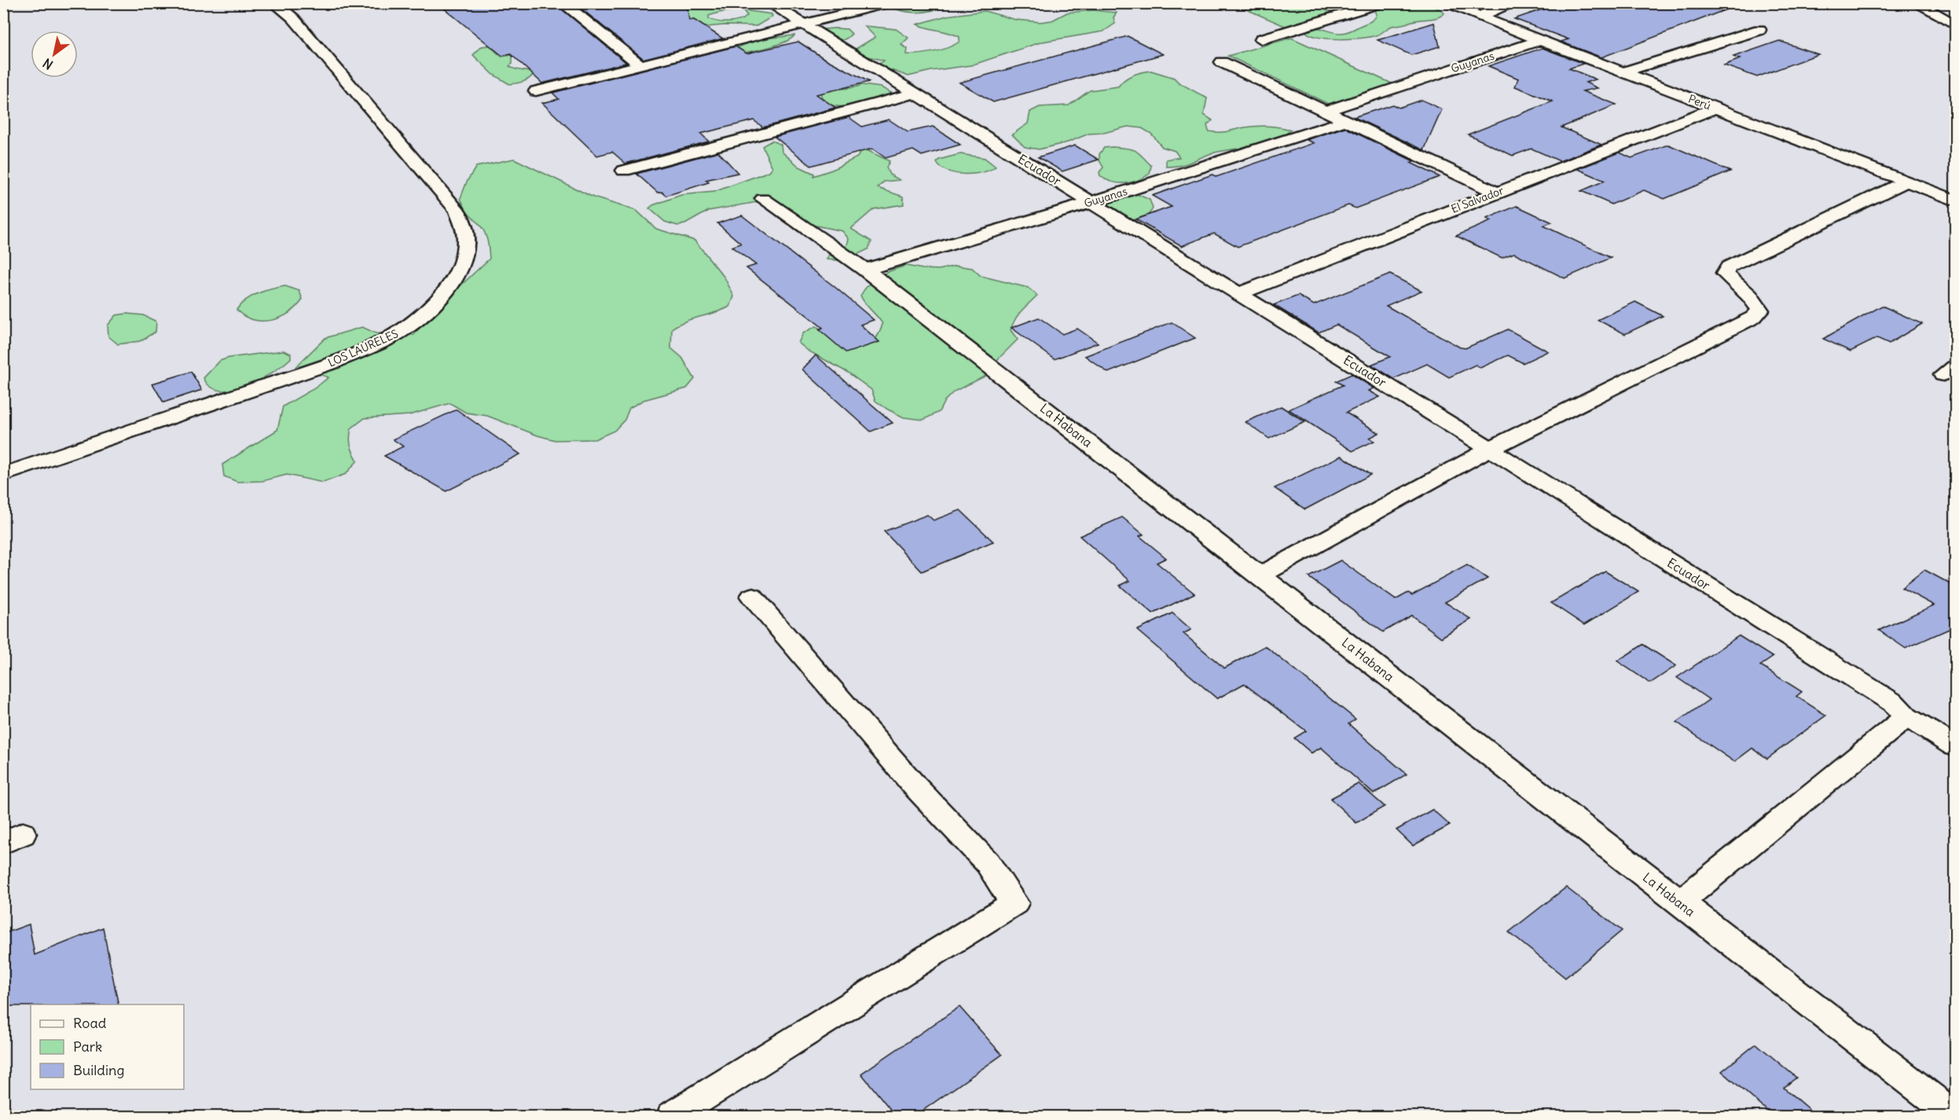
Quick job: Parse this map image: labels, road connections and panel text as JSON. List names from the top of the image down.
{
  "streets": {
    "street": [
      "Guyanas",
      "Perú",
      "Ecuador",
      "El Salvador",
      "LOS LAURELES",
      "La Habana"
    ]
  },
  "crossings": [
    ["Guyanas", "Perú"],
    ["Guyanas", "Ecuador"],
    ["Guyanas", "La Habana"],
    ["Perú", "El Salvador"],
    ["Ecuador", "El Salvador"]
  ],
  "legend": ["Road", "Park", "Building"],
  "north": "bottom left"
}
